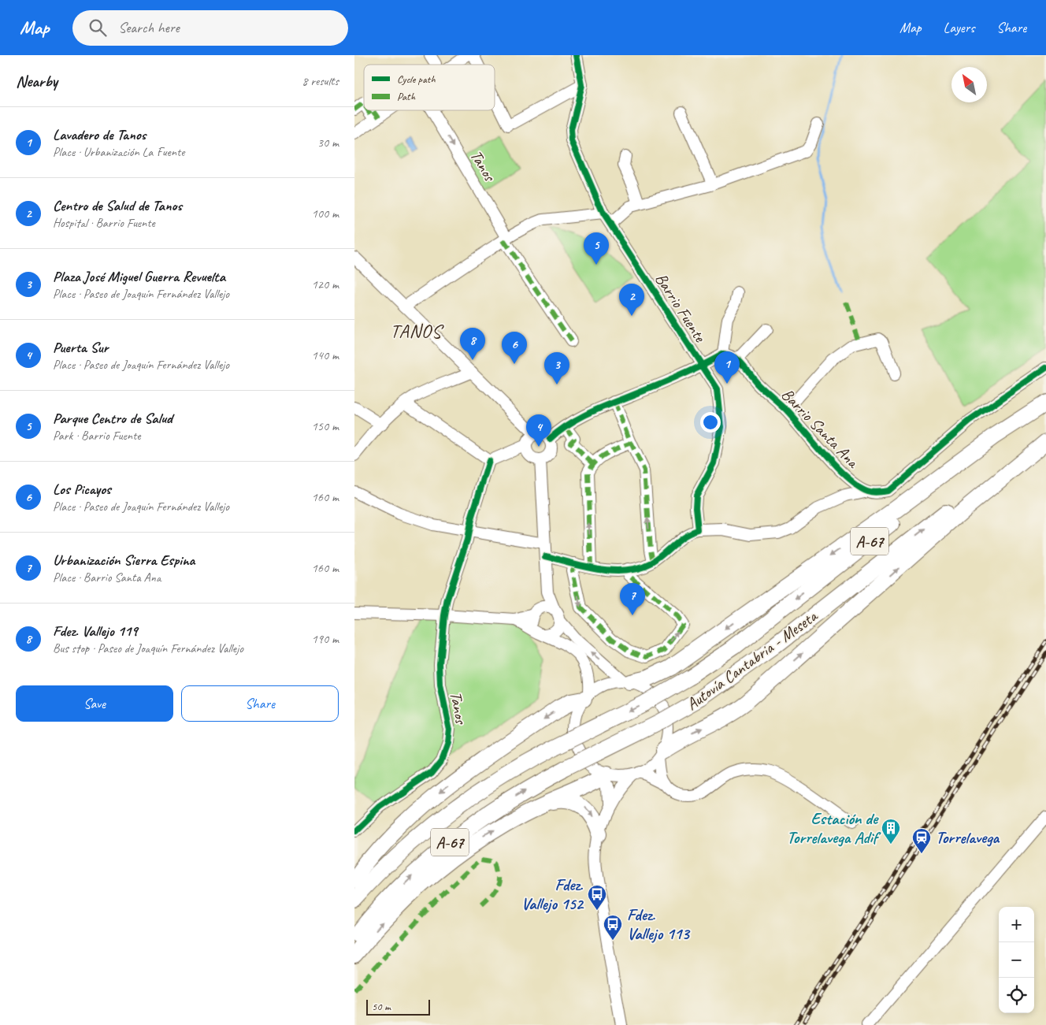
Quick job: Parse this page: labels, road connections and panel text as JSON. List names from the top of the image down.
{
  "streets": {
    "highway": ["A-67", "Autovía Cantabria - Meseta"],
    "street": ["Tanos", "Barrio Fuente", "Barrio Santa Ana"]
  },
  "crossings": [
    ["Barrio Fuente", "Barrio Santa Ana"]
  ],
  "districts": ["TANOS"],
  "places": {
    "building": ["Estación de Torrelavega Adif"],
    "station": ["Torrelavega"],
    "bus stop": ["Fdez. Vallejo 152", "Fdez. Vallejo 113"]
  },
  "legend": ["Cycle path", "Path"],
  "scale_bar": "50 m",
  "north": "top left",
  "page": {
    "header": "Map",
    "search": "Search here",
    "nav": ["Map", "Layers", "Share"],
    "heading": ["Nearby", "8 results"],
    "list": [
      {
        "mark": "1",
        "name": "Lavadero de Tanos",
        "note": "Place · Urbanización La Fuente",
        "value": "30 m"
      },
      {
        "mark": "2",
        "name": "Centro de Salud de Tanos",
        "note": "Hospital · Barrio Fuente",
        "value": "100 m"
      },
      {
        "mark": "3",
        "name": "Plaza José Miguel Guerra Revuelta",
        "note": "Place · Paseo de Joaquín Fernández Vallejo",
        "value": "120 m"
      },
      {
        "mark": "4",
        "name": "Puerta Sur",
        "note": "Place · Paseo de Joaquín Fernández Vallejo",
        "value": "140 m"
      },
      {
        "mark": "5",
        "name": "Parque Centro de Salud",
        "note": "Park · Barrio Fuente",
        "value": "150 m"
      },
      {
        "mark": "6",
        "name": "Los Picayos",
        "note": "Place · Paseo de Joaquín Fernández Vallejo",
        "value": "160 m"
      },
      {
        "mark": "7",
        "name": "Urbanización Sierra Espina",
        "note": "Place · Barrio Santa Ana",
        "value": "160 m"
      },
      {
        "mark": "8",
        "name": "Fdez. Vallejo 119",
        "note": "Bus stop · Paseo de Joaquín Fernández Vallejo",
        "value": "190 m"
      }
    ],
    "pins": [
      "5",
      "2",
      "8",
      "6",
      "1",
      "3",
      "4",
      "7"
    ],
    "buttons": ["Save", "Share"],
    "map_buttons": ["+", "−"],
    "scale": "50 m"
  }
}
